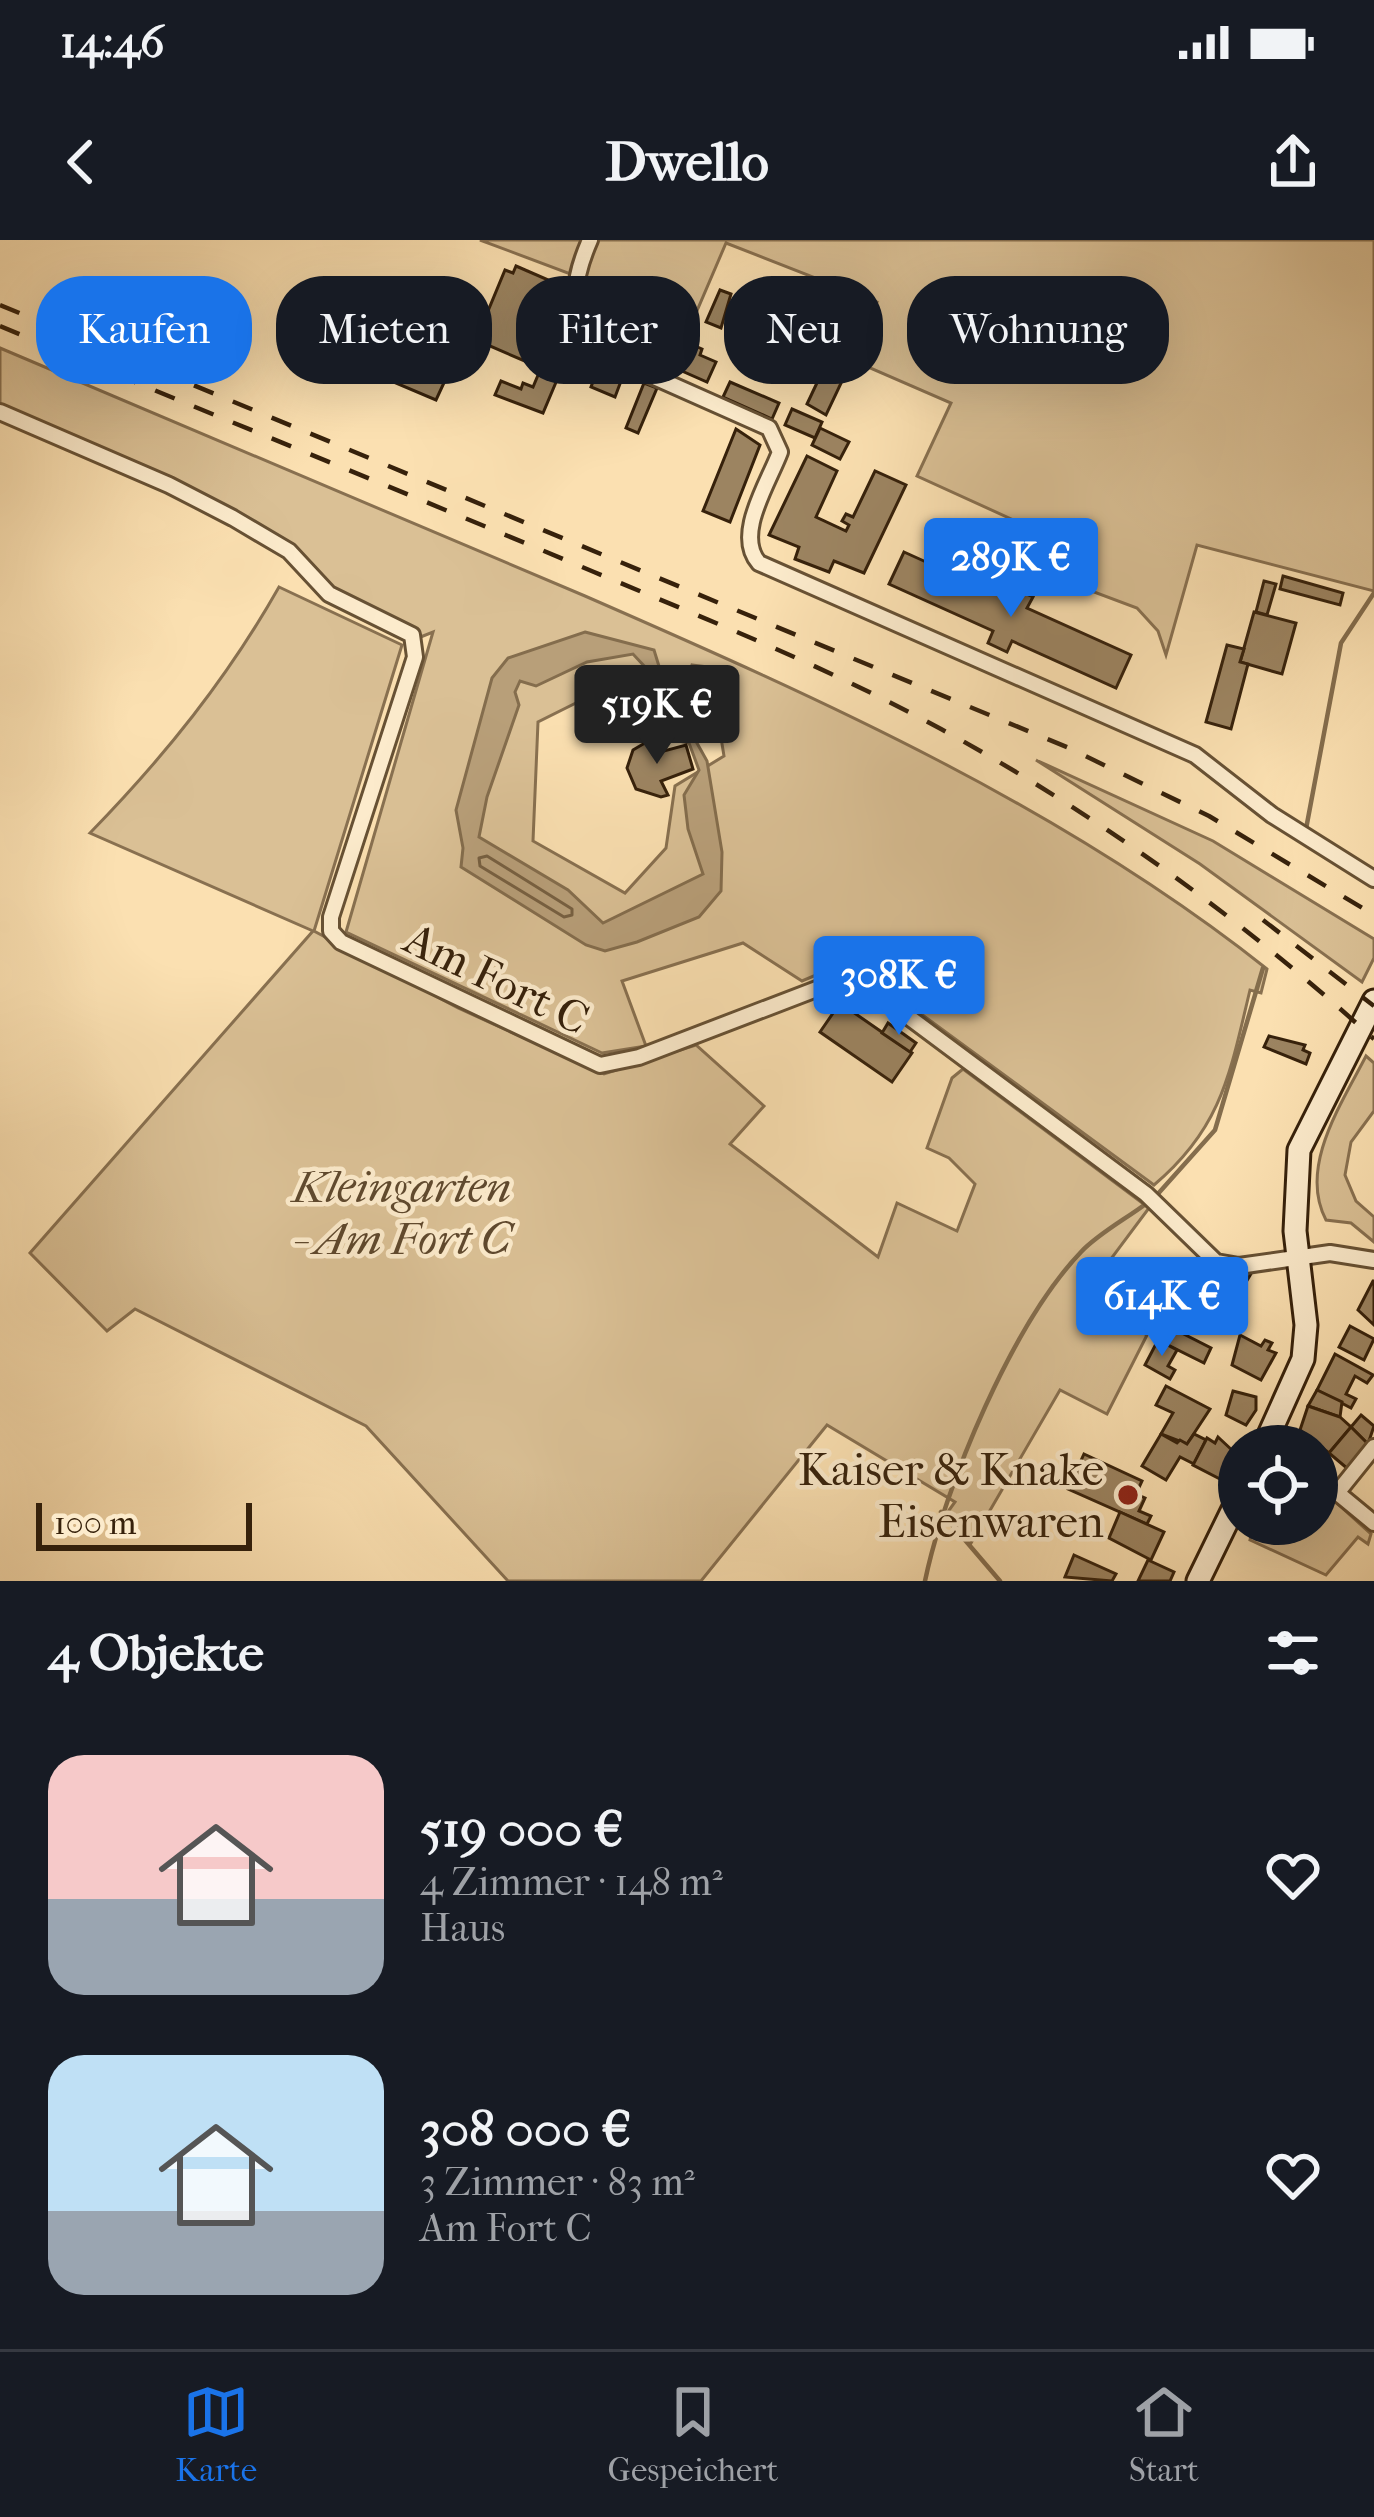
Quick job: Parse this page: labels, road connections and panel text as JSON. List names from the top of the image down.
{
  "streets": {
    "street": ["Am Fort C"]
  },
  "parks": ["Kleingarten - Am Fort C"],
  "places": ["Kaiser & Knake Eisenwaren"],
  "scale_bar": "100 m",
  "page": {
    "status": "14:46",
    "header": "Dwello",
    "chip": [
      "Kaufen",
      "Mieten",
      "Filter",
      "Neu",
      "Wohnung"
    ],
    "price": [
      "289K €",
      "519K €",
      "308K €",
      "614K €"
    ],
    "scale": "100 m",
    "heading": "4 Objekte",
    "list": [
      {
        "name": "519 000 €",
        "note": "4 Zimmer · 148 m² · Haus"
      },
      {
        "name": "308 000 €",
        "note": "3 Zimmer · 83 m² · Am Fort C"
      }
    ],
    "tabs": ["Karte", "Gespeichert", "Start"]
  }
}
